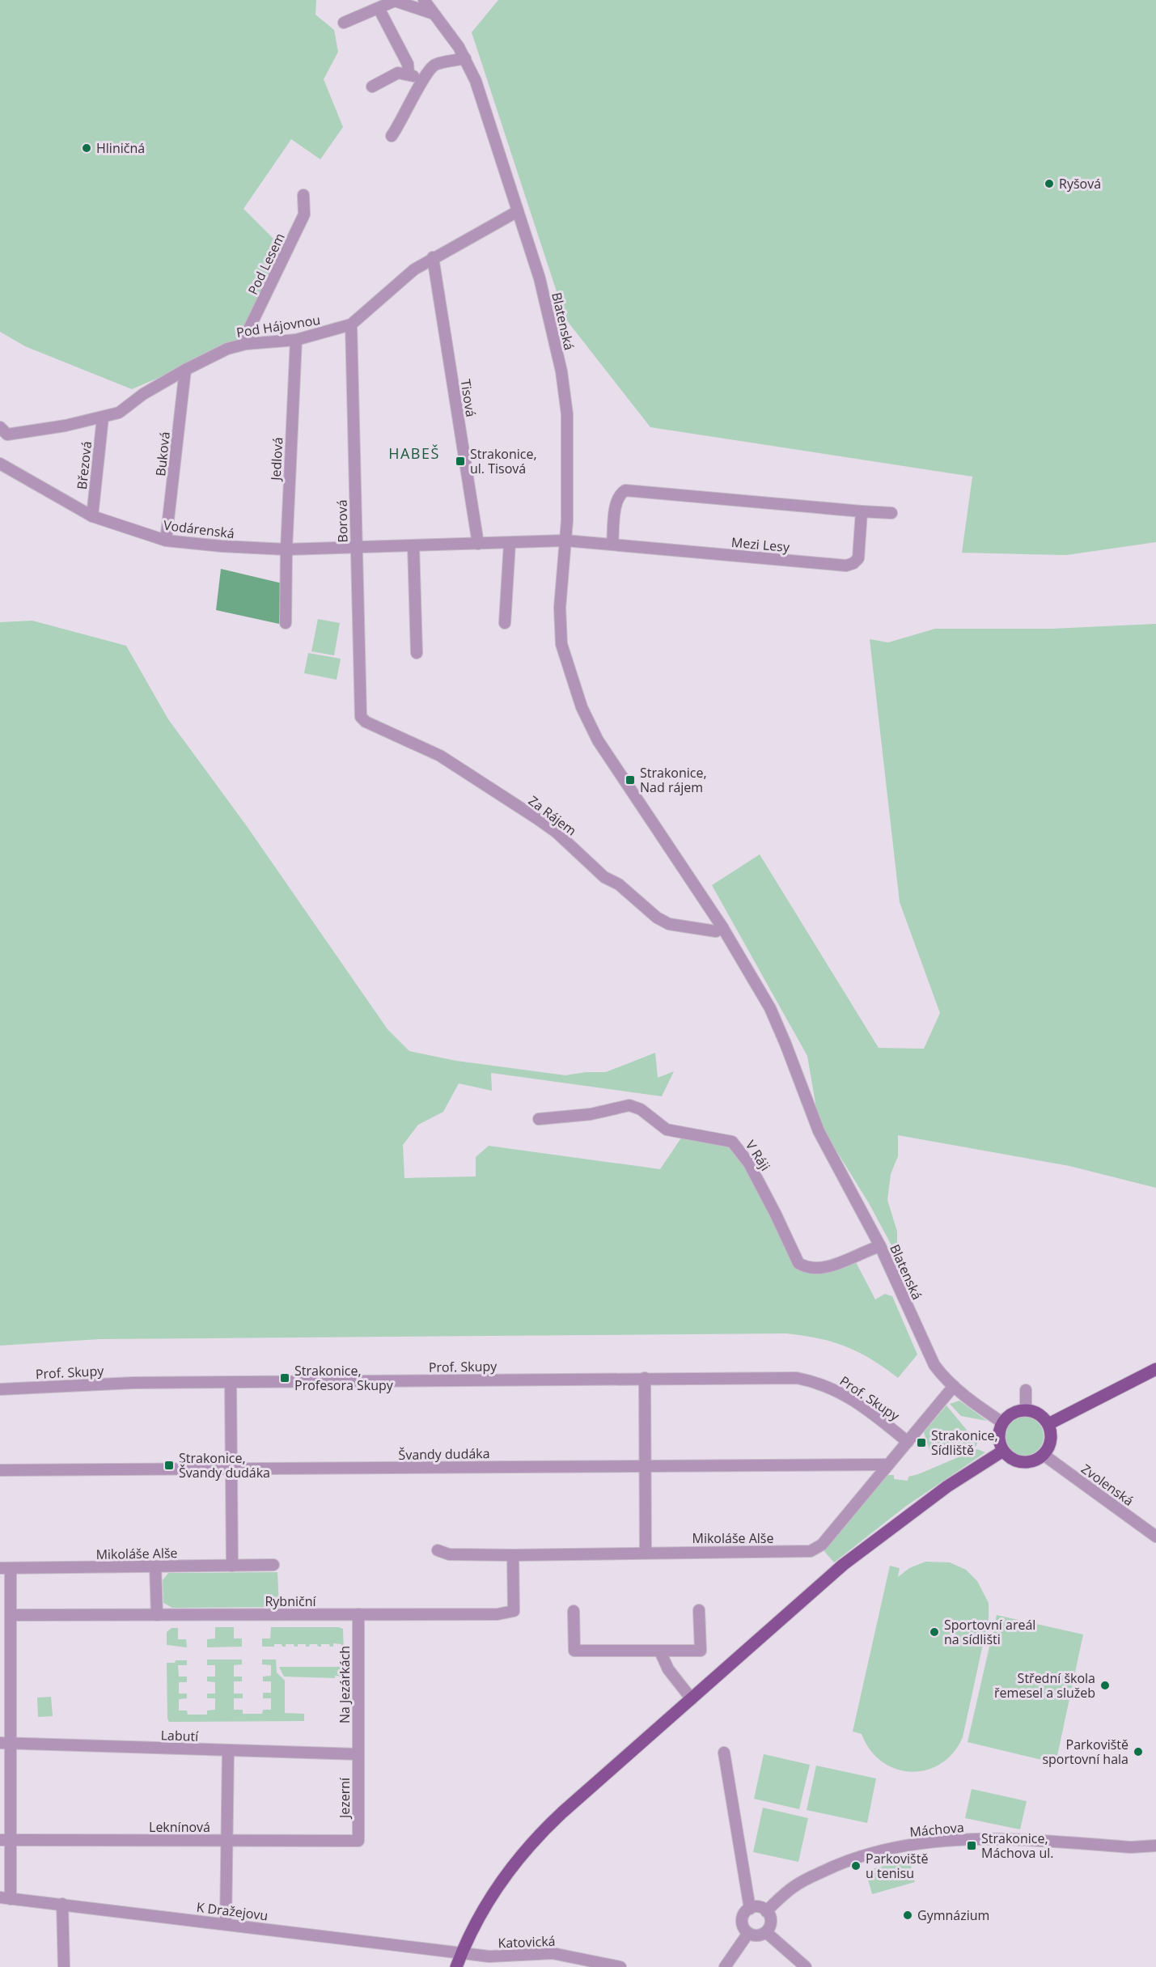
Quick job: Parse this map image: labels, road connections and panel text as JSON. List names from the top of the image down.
{
  "streets": {
    "street": [
      "Pod Lesem",
      "Blatenská",
      "Pod Hájovnou",
      "Tisová",
      "Buková",
      "Jedlová",
      "Březová",
      "Borová",
      "Vodárenská",
      "Mezi Lesy",
      "Za Rájem",
      "V Ráji",
      "Prof. Skupy",
      "Švandy dudáka",
      "Zvolenská",
      "Mikoláše Alše",
      "Rybniční",
      "Na Jezárkách",
      "Labutí",
      "Jezerní",
      "Leknínová",
      "Máchova",
      "K Dražejovu",
      "Katovická"
    ]
  },
  "crossings": [
    ["Pod Lesem", "Pod Hájovnou"],
    ["Blatenská", "Pod Hájovnou"],
    ["Blatenská", "Vodárenská"],
    ["Blatenská", "Mezi Lesy"],
    ["Blatenská", "Za Rájem"],
    ["Blatenská", "V Ráji"],
    ["Blatenská", "Zvolenská"],
    ["Blatenská", "Mikoláše Alše"],
    ["Pod Hájovnou", "Tisová"],
    ["Pod Hájovnou", "Buková"],
    ["Pod Hájovnou", "Jedlová"],
    ["Pod Hájovnou", "Březová"],
    ["Pod Hájovnou", "Borová"],
    ["Tisová", "Vodárenská"],
    ["Buková", "Vodárenská"],
    ["Jedlová", "Vodárenská"],
    ["Březová", "Vodárenská"],
    ["Borová", "Vodárenská"],
    ["Borová", "Za Rájem"],
    ["Vodárenská", "Mezi Lesy"],
    ["Prof. Skupy", "Mikoláše Alše"],
    ["Švandy dudáka", "Mikoláše Alše"],
    ["Mikoláše Alše", "Rybniční"],
    ["Rybniční", "Na Jezárkách"],
    ["Na Jezárkách", "Labutí"],
    ["Na Jezárkách", "Jezerní"],
    ["Labutí", "Jezerní"],
    ["Jezerní", "Leknínová"],
    ["K Dražejovu", "Katovická"]
  ],
  "districts": ["HABEŠ"],
  "places": {
    "other": [
      "Hliničná",
      "Ryšová",
      "Sportovní areál na sídlišti",
      "Střední škola řemesel a služeb",
      "Parkoviště sportovní hala",
      "Parkoviště u tenisu",
      "Gymnázium"
    ],
    "transit": [
      "Strakonice, ul. Tisová",
      "Strakonice, Nad rájem",
      "Strakonice, Profesora Skupy",
      "Strakonice, Sídliště",
      "Strakonice, Švandy dudáka",
      "Strakonice, Máchova ul."
    ]
  }
}
